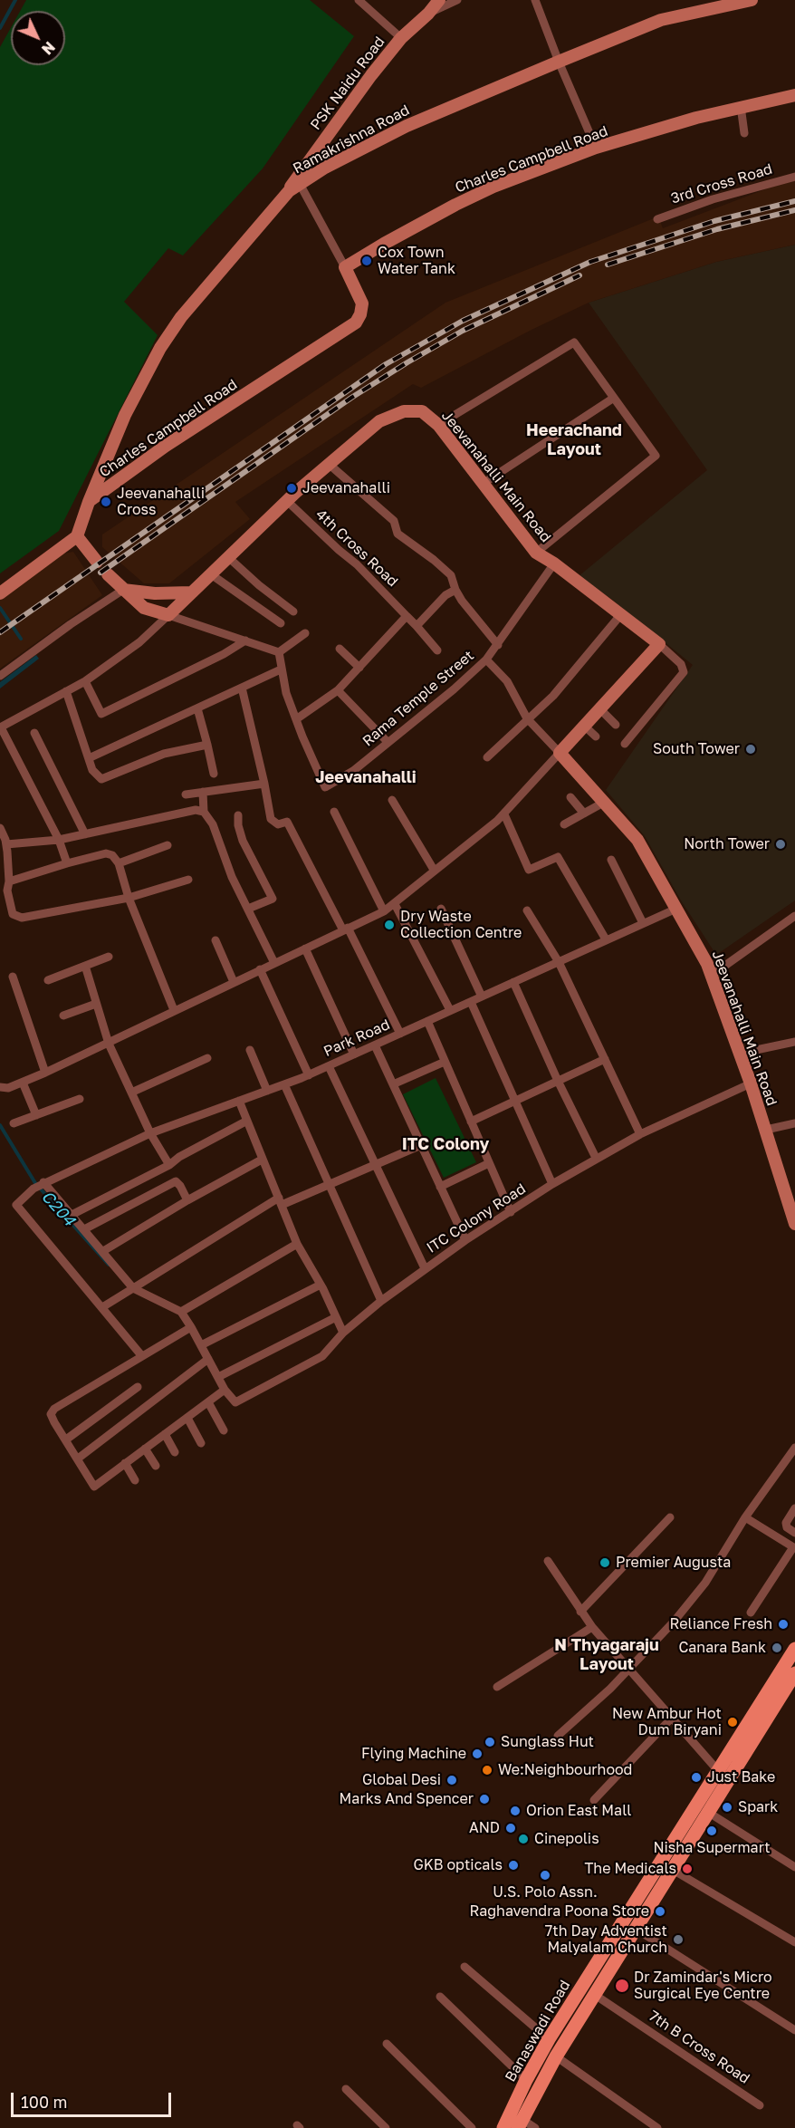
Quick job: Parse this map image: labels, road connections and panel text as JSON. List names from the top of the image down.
{
  "streets": {
    "main road": ["Banaswadi Road"],
    "street": [
      "PSK Naidu Road",
      "Ramakrishna Road",
      "Charles Campbell Road",
      "3rd Cross Road",
      "Jeevanahalli Main Road",
      "4th Cross Road",
      "Rama Temple Street",
      "Park Road",
      "ITC Colony Road",
      "7th B Cross Road"
    ]
  },
  "crossings": [
    ["PSK Naidu Road", "Ramakrishna Road"],
    ["Ramakrishna Road", "Charles Campbell Road"],
    ["Jeevanahalli Main Road", "4th Cross Road"],
    ["Jeevanahalli Main Road", "Rama Temple Street"],
    ["Jeevanahalli Main Road", "Park Road"],
    ["Jeevanahalli Main Road", "ITC Colony Road"],
    ["Banaswadi Road", "7th B Cross Road"]
  ],
  "districts": [
    "Heerachand Layout",
    "Jeevanahalli",
    "ITC Colony",
    "N Thyagaraju Layout"
  ],
  "water": ["C204"],
  "places": [
    "Cox Town Water Tank",
    "Jeevanahalli",
    "Jeevanahalli Cross",
    "South Tower",
    "North Tower",
    "Dry Waste Collection Centre",
    "Premier Augusta",
    "Reliance Fresh",
    "Canara Bank",
    "New Ambur Hot Dum Biryani",
    "Sunglass Hut",
    "Flying Machine",
    "We:Neighbourhood",
    "Just Bake",
    "Global Desi",
    "Marks And Spencer",
    "Spark",
    "Orion East Mall",
    "AND",
    "Nisha Supermart",
    "Cinepolis",
    "GKB opticals",
    "The Medicals",
    "U.S. Polo Assn.",
    "Raghavendra Poona Store",
    "7th Day Adventist Malyalam Church",
    "Dr Zamindar's Micro Surgical Eye Centre"
  ],
  "scale_bar": "100 m",
  "north": "bottom right"
}
